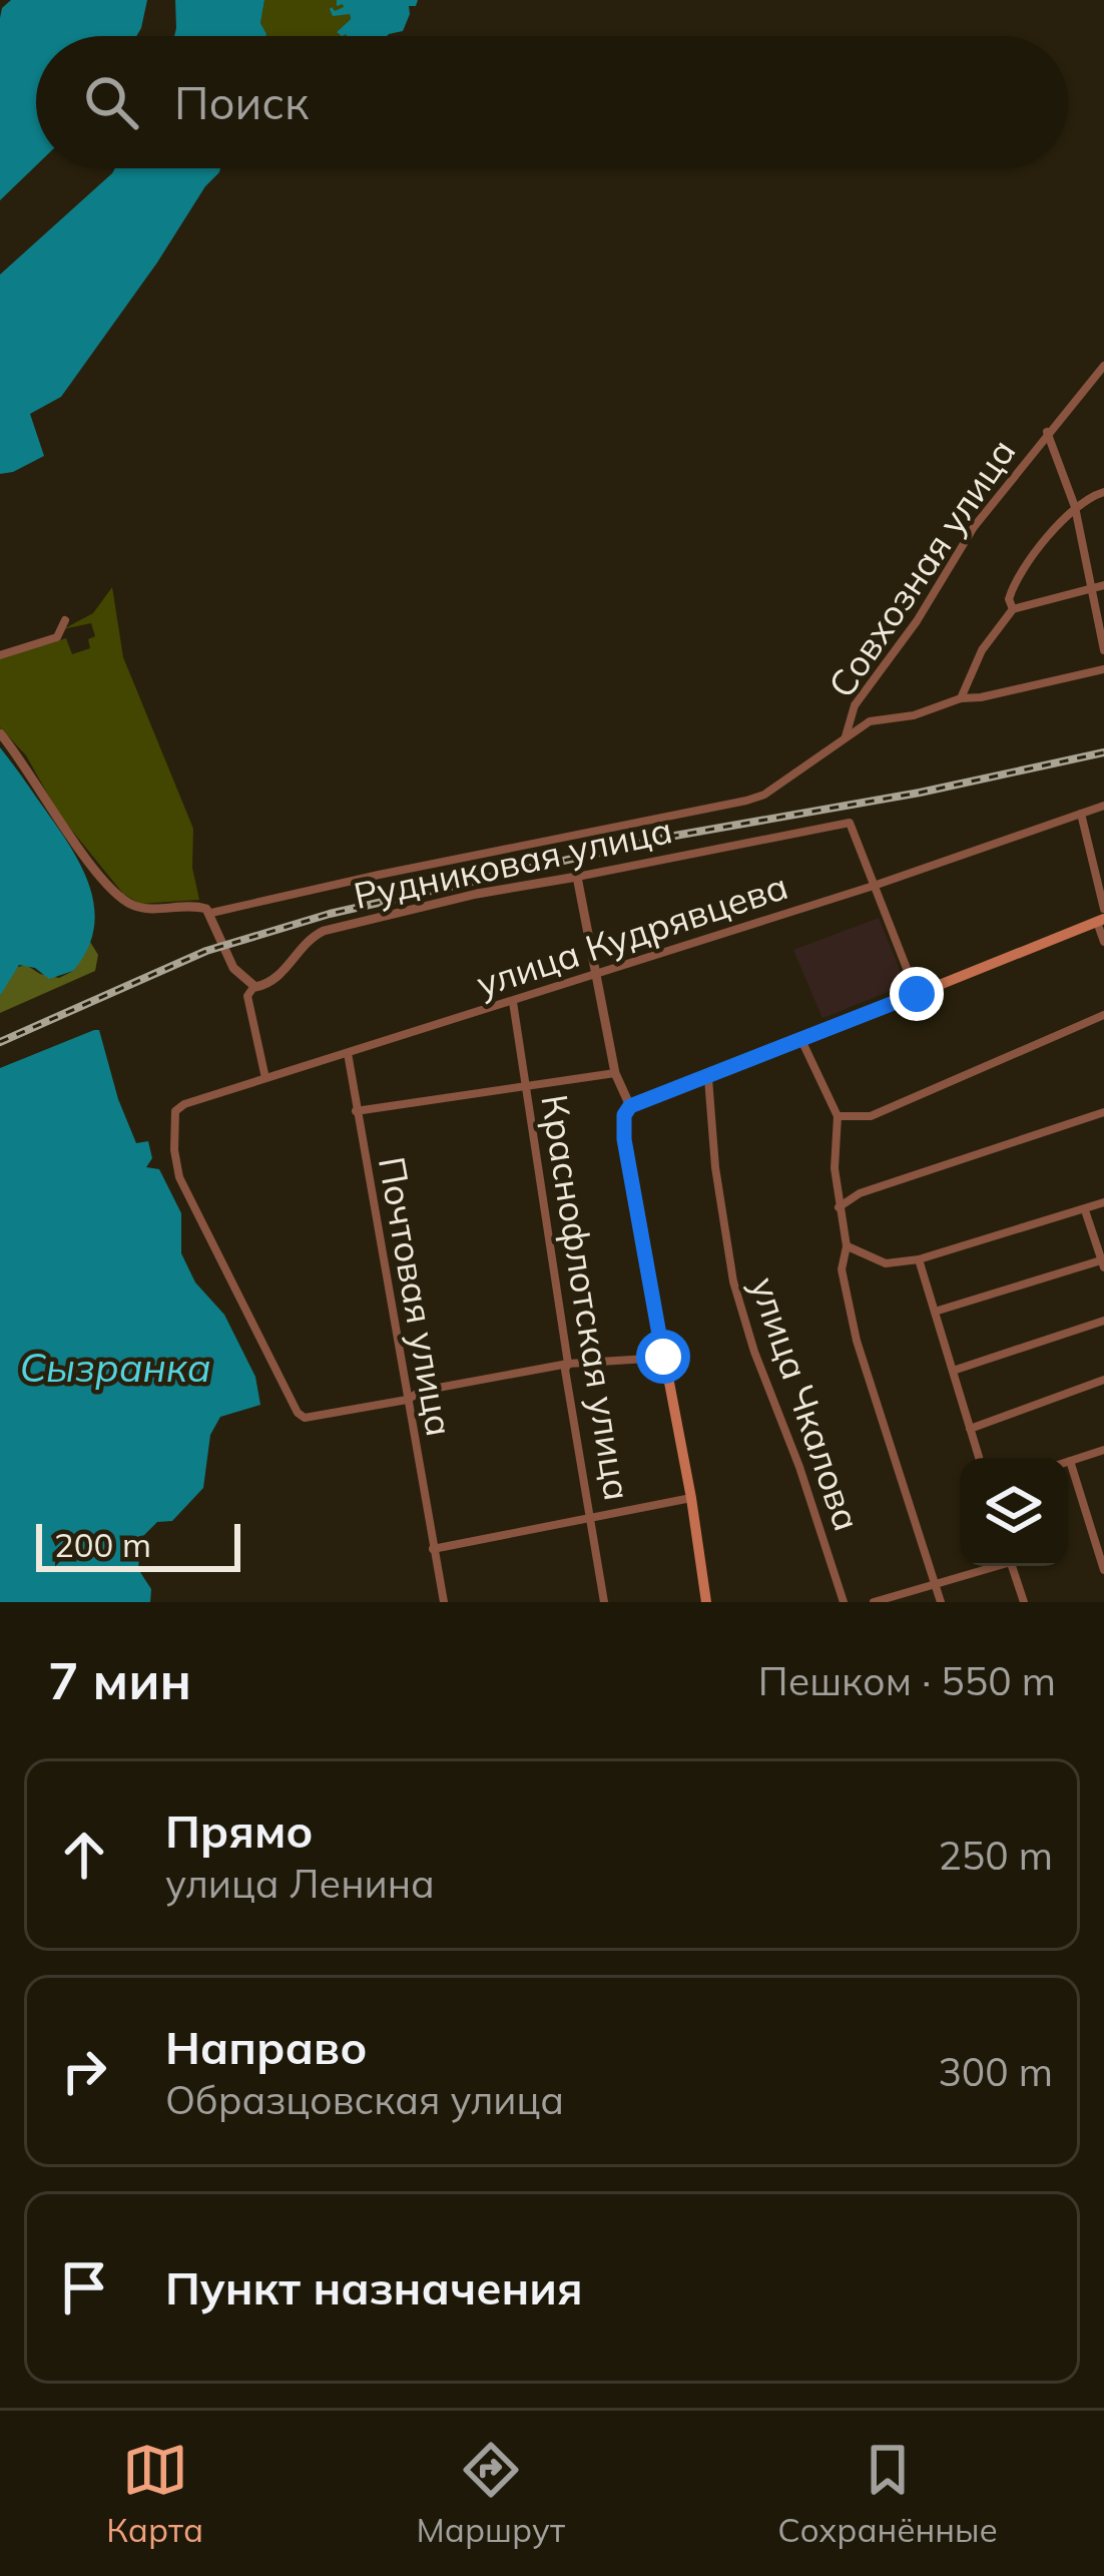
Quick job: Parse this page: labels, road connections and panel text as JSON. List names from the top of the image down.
{
  "streets": {
    "street": [
      "Совхозная улица",
      "Рудниковая улица",
      "улица Кудрявцева",
      "Почтовая улица",
      "Краснофлотская улица",
      "улица Чкалова"
    ]
  },
  "crossings": [
    ["Рудниковая улица", "улица Кудрявцева"],
    ["улица Кудрявцева", "Почтовая улица"],
    ["улица Кудрявцева", "Краснофлотская улица"]
  ],
  "water": ["Сызранка"],
  "scale_bar": "200 m",
  "page": {
    "search": "Поиск",
    "scale": "200 m",
    "heading": ["7 мин", "Пешком · 550 m"],
    "list": [
      ["Прямо", "улица Ленина", "250 m"],
      ["Направо", "Образцовская улица", "300 m"],
      "Пункт назначения"
    ],
    "nav": ["Карта", "Маршрут", "Сохранённые"]
  }
}
